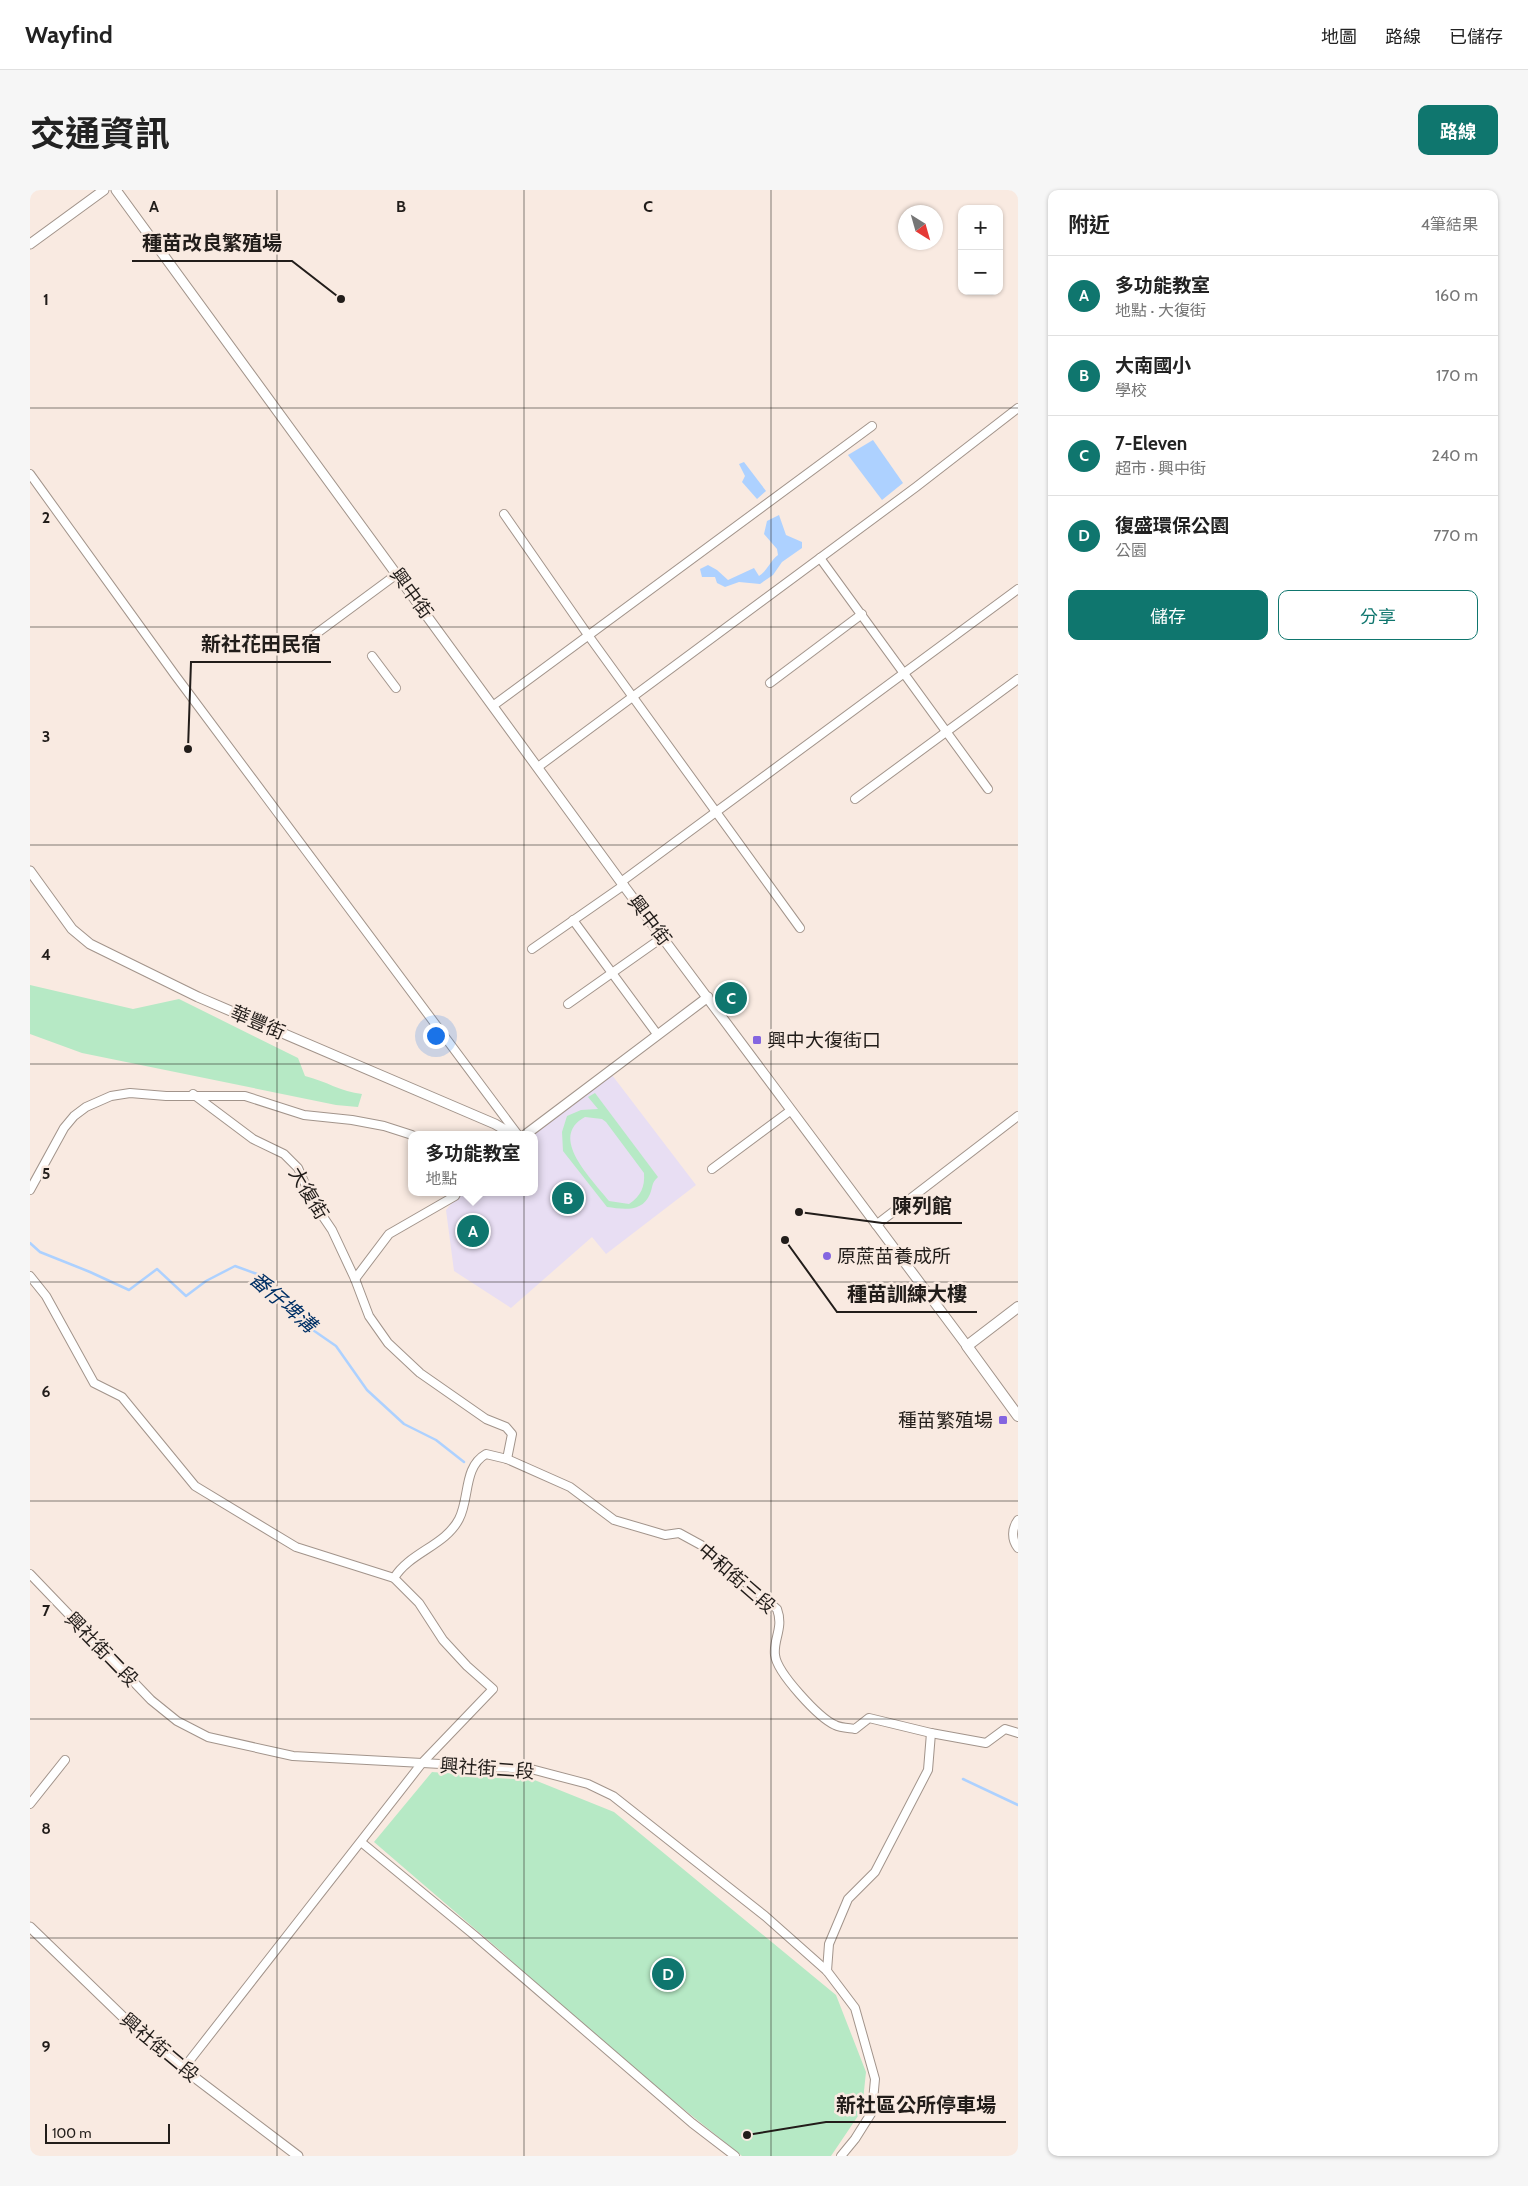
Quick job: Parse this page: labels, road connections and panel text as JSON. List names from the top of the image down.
{
  "streets": {
    "street": [
      "興中街",
      "華豐街",
      "大復街",
      "中和街三段",
      "興社街二段"
    ]
  },
  "crossings": [
    ["大復街", "中和街三段"]
  ],
  "water": ["番仔埤溝"],
  "places": {
    "other": [
      "種苗改良繁殖場",
      "新社花田民宿",
      "陳列館",
      "種苗訓練大樓",
      "原蔗苗養成所",
      "新社區公所停車場"
    ],
    "transit": ["興中大復街口", "種苗繁殖場"]
  },
  "scale_bar": "100 m",
  "north": "bottom right",
  "page": {
    "header": "Wayfind",
    "nav": ["地圖", "路線", "已儲存"],
    "title": "交通資訊",
    "buttons": [
      "路線",
      ["儲存", "分享"]
    ],
    "heading": ["附近", "4筆結果"],
    "map_buttons": ["+", "−"],
    "list": [
      {
        "mark": "A",
        "name": "多功能教室",
        "note": "地點 · 大復街",
        "value": "160 m"
      },
      {
        "mark": "B",
        "name": "大南國小",
        "note": "學校",
        "value": "170 m"
      },
      {
        "mark": "C",
        "name": "7-Eleven",
        "note": "超市 · 興中街",
        "value": "240 m"
      },
      {
        "mark": "D",
        "name": "復盛環保公園",
        "note": "公園",
        "value": "770 m"
      }
    ],
    "pins": [
      "C",
      "B",
      "A",
      "D"
    ],
    "popup": ["多功能教室", "地點"],
    "scale": "100 m"
  },
  "grid": {
    "columns": ["A", "B", "C"],
    "rows": [
      "1",
      "2",
      "3",
      "4",
      "5",
      "6",
      "7",
      "8",
      "9"
    ]
  }
}
